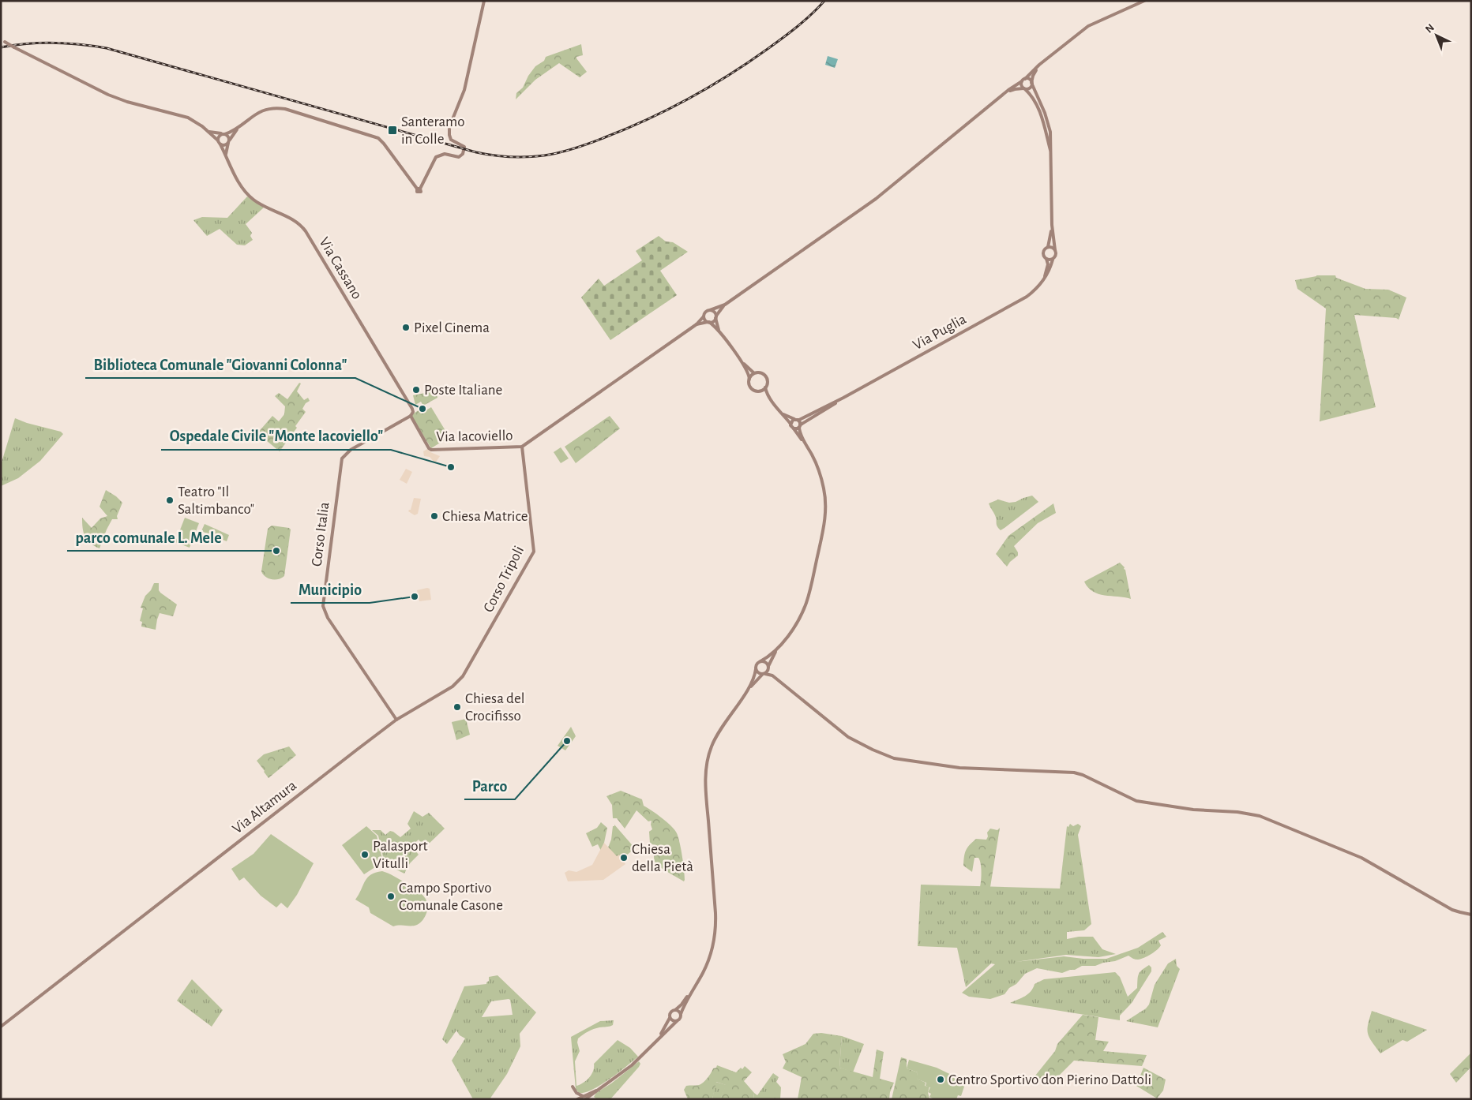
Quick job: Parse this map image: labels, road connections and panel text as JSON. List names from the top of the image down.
{
  "streets": {
    "main road": [
      "Via Cassano",
      "Via Puglia",
      "Via Iacoviello",
      "Corso Italia",
      "Corso Tripoli",
      "Via Altamura"
    ]
  },
  "crossings": [
    ["Via Cassano", "Via Iacoviello"],
    ["Via Cassano", "Corso Italia"],
    ["Via Iacoviello", "Corso Italia"],
    ["Via Iacoviello", "Corso Tripoli"],
    ["Corso Italia", "Via Altamura"],
    ["Corso Tripoli", "Via Altamura"]
  ],
  "places": {
    "transit": ["Santeramo in Colle"],
    "other": [
      "Pixel Cinema",
      "Poste Italiane",
      "Biblioteca Comunale \"Giovanni Colonna\"",
      "Ospedale Civile \"Monte Iacoviello\"",
      "Teatro \"Il Saltimbanco\"",
      "Chiesa Matrice",
      "parco comunale L. Mele",
      "Municipio",
      "Chiesa del Crocifisso",
      "Parco",
      "Palasport Vitulli",
      "Chiesa della Pietà",
      "Campo Sportivo Comunale Casone",
      "Centro Sportivo don Pierino Dattoli"
    ]
  },
  "north": "top left"
}
